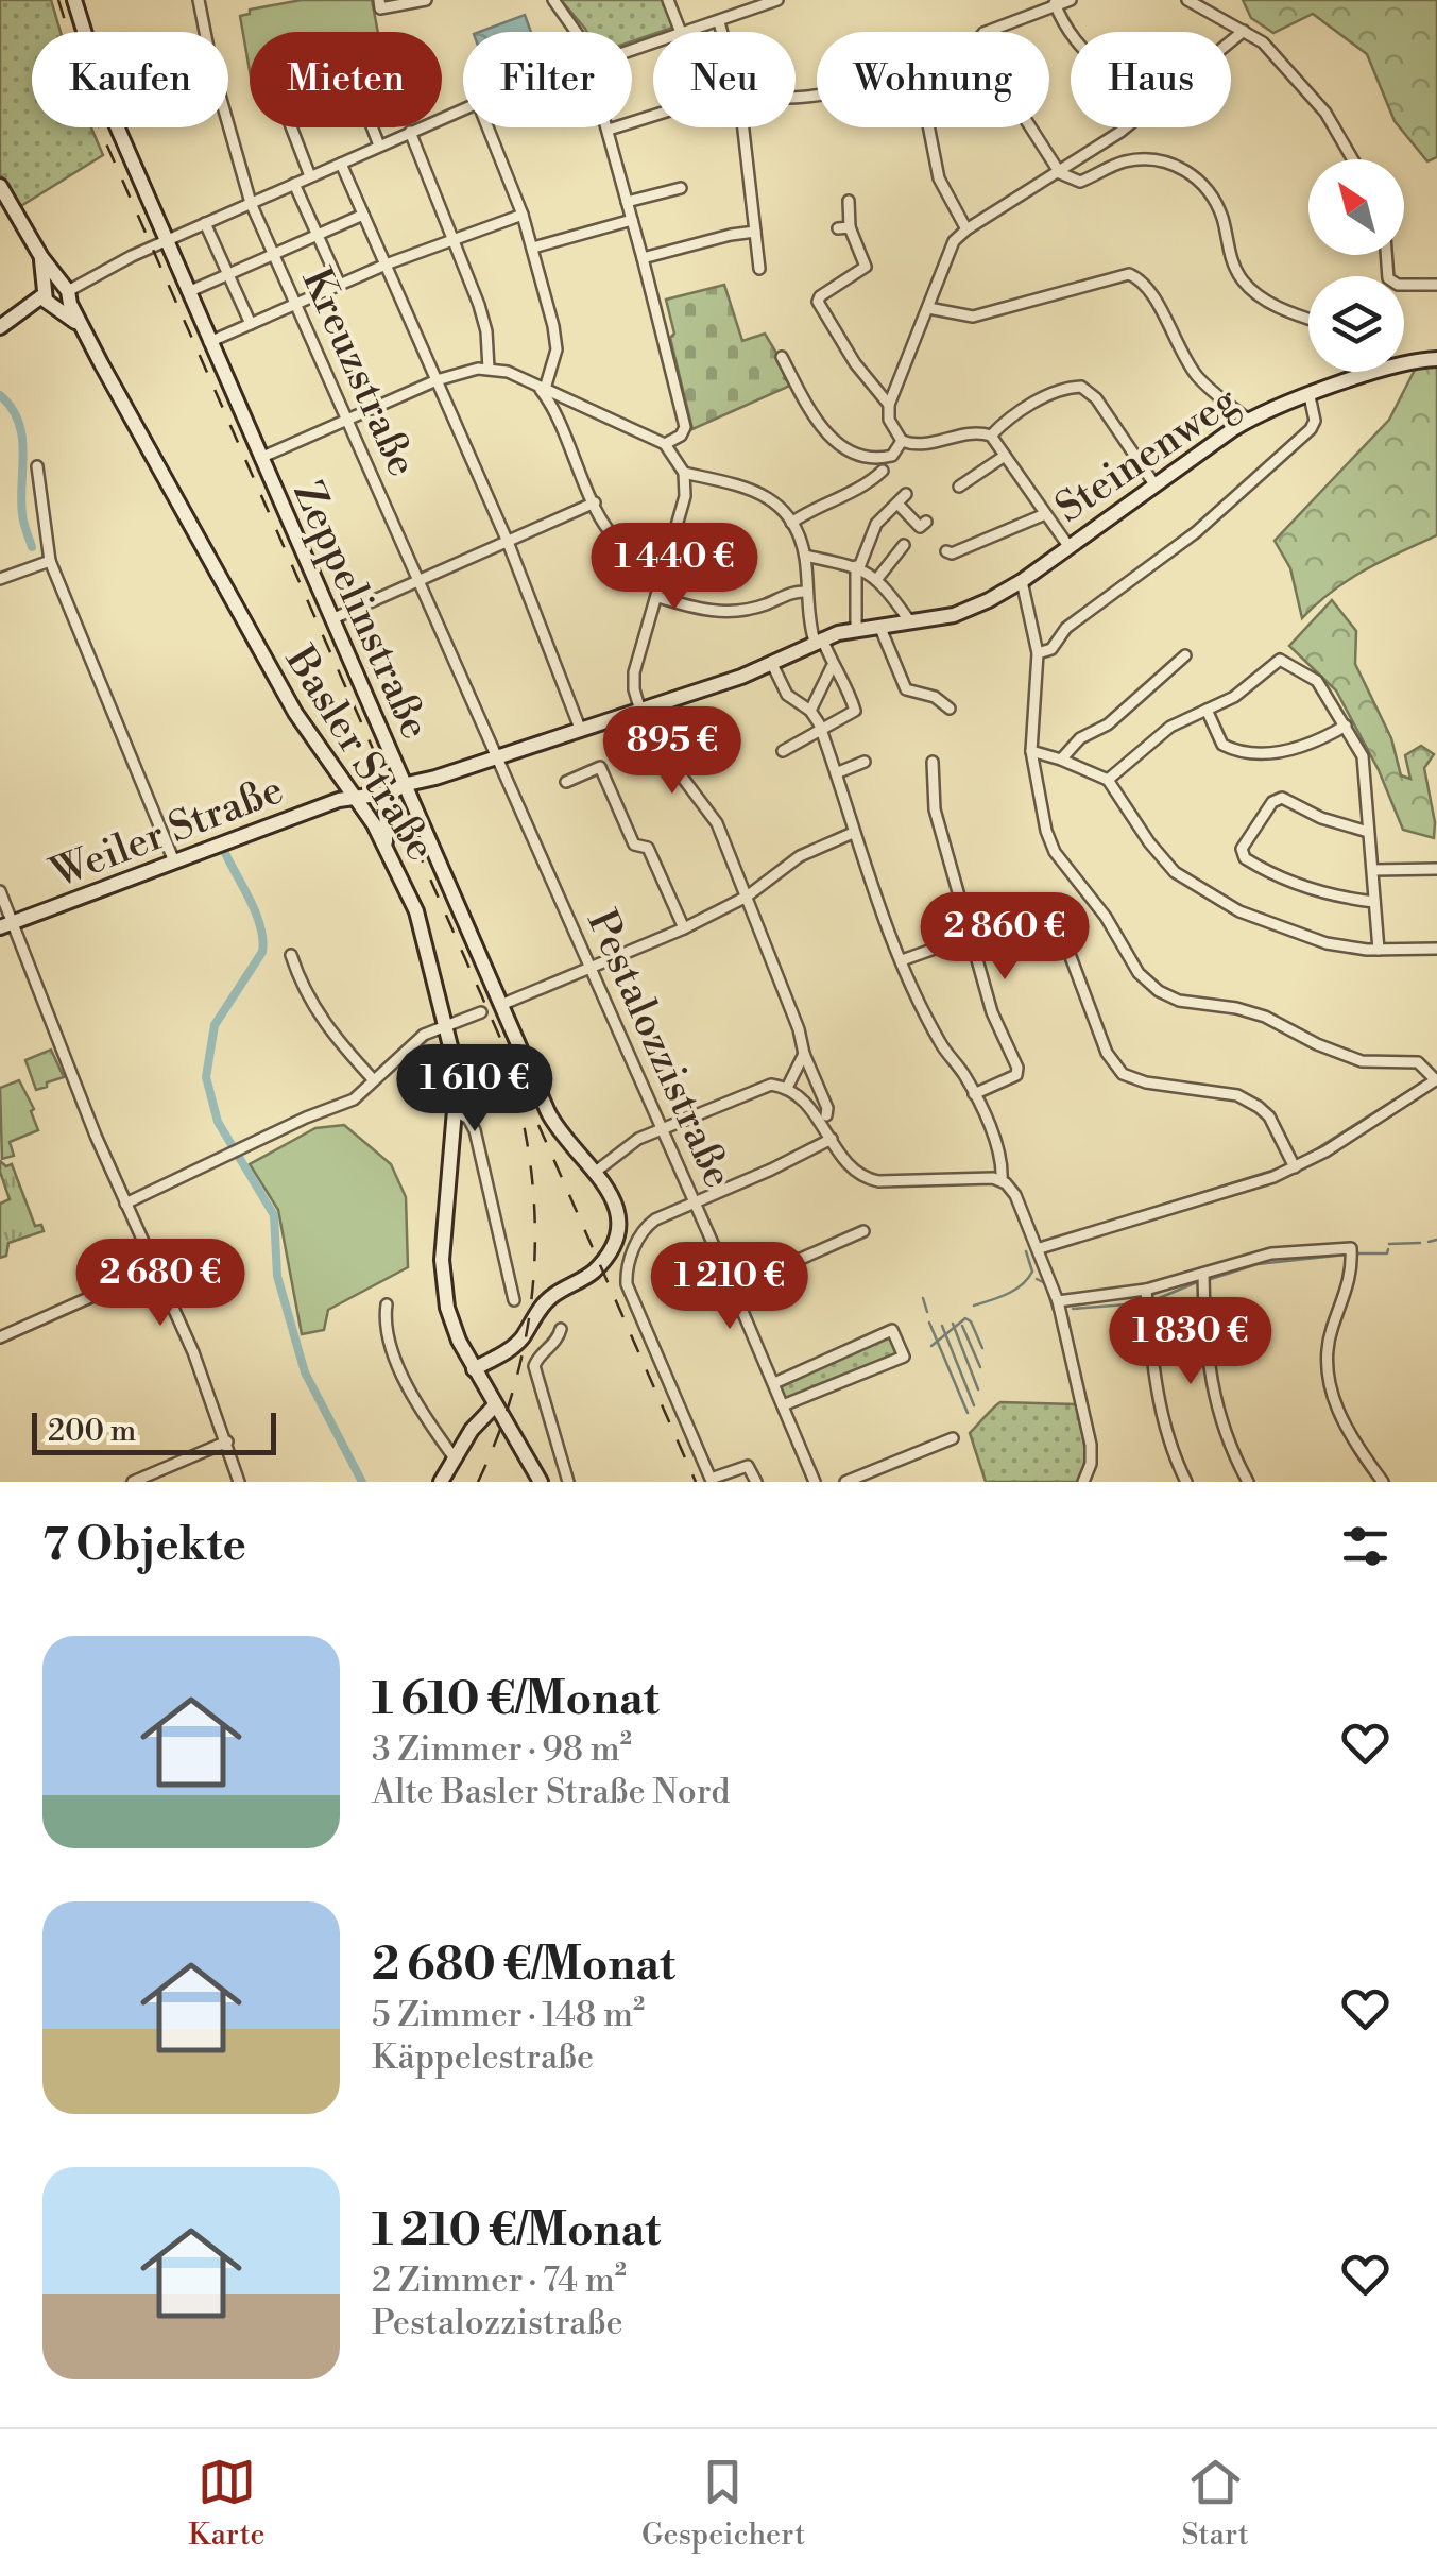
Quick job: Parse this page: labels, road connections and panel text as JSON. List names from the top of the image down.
{
  "streets": {
    "main road": [
      "Steinenweg",
      "Zeppelinstraße",
      "Basler Straße",
      "Weiler Straße"
    ],
    "street": ["Kreuzstraße", "Pestalozzistraße"]
  },
  "crossings": [
    ["Kreuzstraße", "Steinenweg"],
    ["Kreuzstraße", "Pestalozzistraße"],
    ["Steinenweg", "Zeppelinstraße"],
    ["Steinenweg", "Weiler Straße"],
    ["Steinenweg", "Pestalozzistraße"],
    ["Basler Straße", "Weiler Straße"]
  ],
  "scale_bar": "200 m",
  "north": "top left",
  "page": {
    "chip": [
      "Kaufen",
      "Mieten",
      "Filter",
      "Neu",
      "Wohnung",
      "Haus"
    ],
    "price": [
      "1 440 €",
      "895 €",
      "2 860 €",
      "1 610 €",
      "2 680 €",
      "1 210 €",
      "1 830 €"
    ],
    "scale": "200 m",
    "heading": "7 Objekte",
    "list": [
      {
        "name": "1 610 €/Monat",
        "note": "3 Zimmer · 98 m² · Alte Basler Straße Nord"
      },
      {
        "name": "2 680 €/Monat",
        "note": "5 Zimmer · 148 m² · Käppelestraße"
      },
      {
        "name": "1 210 €/Monat",
        "note": "2 Zimmer · 74 m² · Pestalozzistraße"
      }
    ],
    "tabs": ["Karte", "Gespeichert", "Start"]
  }
}
